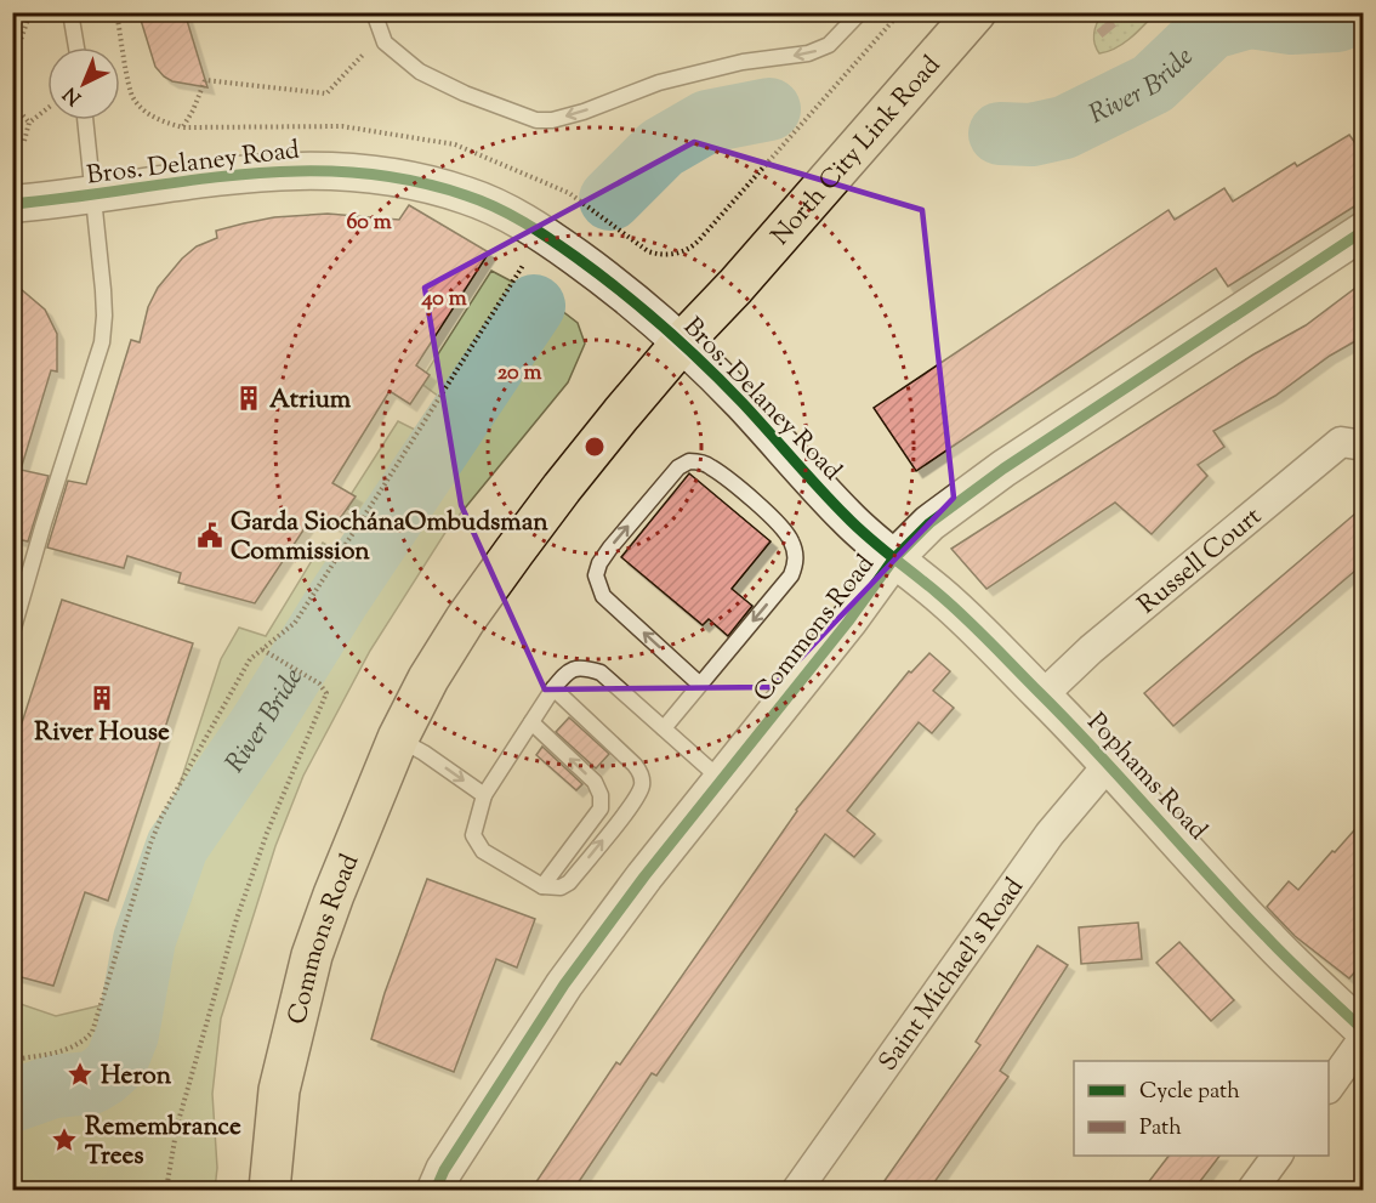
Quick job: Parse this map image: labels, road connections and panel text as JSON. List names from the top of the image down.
{
  "streets": {
    "highway": ["North City Link Road", "Commons Road"],
    "street": [
      "Bros. Delaney Road",
      "Russell Court",
      "Pophams Road",
      "Saint Michael's Road"
    ]
  },
  "crossings": [
    ["North City Link Road", "Commons Road"],
    ["Bros. Delaney Road", "Commons Road"],
    ["Bros. Delaney Road", "Pophams Road"],
    ["Russell Court", "Pophams Road"],
    ["Commons Road", "Pophams Road"],
    ["Pophams Road", "Saint Michael's Road"]
  ],
  "water": ["River Bride"],
  "places": {
    "building": ["Atrium", "River House"],
    "public building": ["Garda SiochánaOmbudsman Commission"],
    "place": ["Heron", "Remembrance Trees"]
  },
  "legend": ["Cycle path", "Path"],
  "north": "bottom left",
  "rings": ["60 m", "40 m", "20 m"]
}
